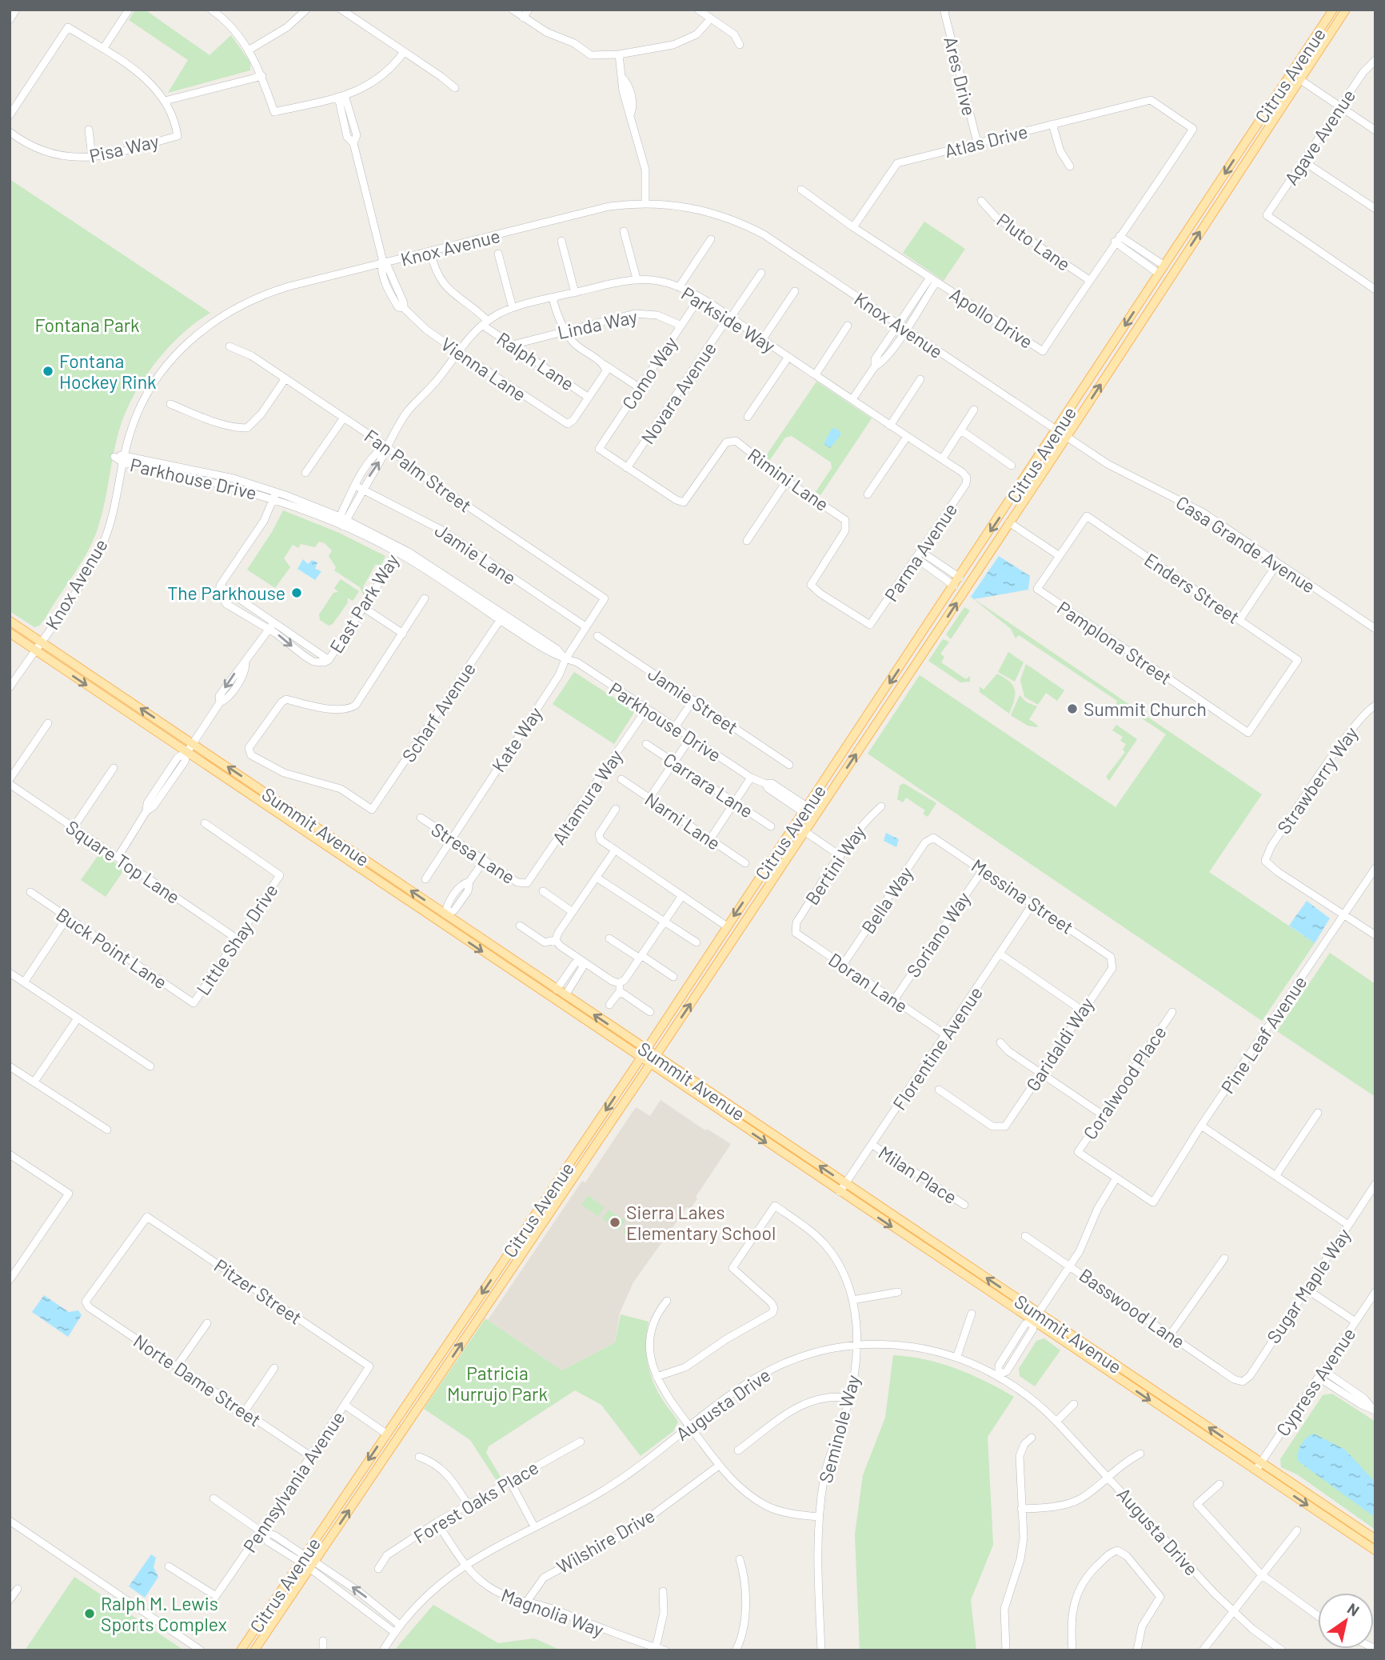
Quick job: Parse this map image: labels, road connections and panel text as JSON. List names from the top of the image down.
{
  "streets": {
    "main road": ["Citrus Avenue", "Summit Avenue"],
    "street": [
      "Ares Drive",
      "Agave Avenue",
      "Atlas Drive",
      "Pisa Way",
      "Pluto Lane",
      "Knox Avenue",
      "Apollo Drive",
      "Parkside Way",
      "Linda Way",
      "Ralph Lane",
      "Vienna Lane",
      "Como Way",
      "Novara Avenue",
      "Fan Palm Street",
      "Parkhouse Drive",
      "Rimini Lane",
      "Casa Grande Avenue",
      "Parma Avenue",
      "Jamie Lane",
      "Enders Street",
      "East Park Way",
      "Pamplona Street",
      "Jamie Street",
      "Scharf Avenue",
      "Kate Way",
      "Strawberry Way",
      "Carrara Lane",
      "Altamura Way",
      "Narni Lane",
      "Stresa Lane",
      "Square Top Lane",
      "Bertini Way",
      "Messina Street",
      "Bella Way",
      "Soriano Way",
      "Little Shay Drive",
      "Buck Point Lane",
      "Doran Lane",
      "Pine Leaf Avenue",
      "Garidaldi Way",
      "Florentine Avenue",
      "Coralwood Place",
      "Milan Place",
      "Sugar Maple Way",
      "Pitzer Street",
      "Basswood Lane",
      "Norte Dame Street",
      "Cypress Avenue",
      "Augusta Drive",
      "Seminole Way",
      "Pennsylvania Avenue",
      "Forest Oaks Place",
      "Wilshire Drive",
      "Magnolia Way"
    ]
  },
  "crossings": [
    ["Citrus Avenue", "Knox Avenue"],
    ["Citrus Avenue", "Parkhouse Drive"],
    ["Citrus Avenue", "Casa Grande Avenue"],
    ["Citrus Avenue", "Summit Avenue"],
    ["Ares Drive", "Atlas Drive"],
    ["Atlas Drive", "Apollo Drive"],
    ["Pluto Lane", "Apollo Drive"],
    ["Knox Avenue", "Ralph Lane"],
    ["Knox Avenue", "Vienna Lane"],
    ["Knox Avenue", "Parkhouse Drive"],
    ["Knox Avenue", "Casa Grande Avenue"],
    ["Knox Avenue", "Summit Avenue"],
    ["Parkside Way", "Ralph Lane"],
    ["Parkside Way", "Vienna Lane"],
    ["Parkside Way", "Como Way"],
    ["Parkside Way", "Novara Avenue"],
    ["Parkside Way", "Fan Palm Street"],
    ["Parkside Way", "Parkhouse Drive"],
    ["Parkside Way", "Parma Avenue"],
    ["Parkside Way", "Jamie Lane"],
    ["Linda Way", "Ralph Lane"],
    ["Linda Way", "Como Way"],
    ["Ralph Lane", "Vienna Lane"],
    ["Como Way", "Novara Avenue"],
    ["Como Way", "Rimini Lane"],
    ["Novara Avenue", "Rimini Lane"],
    ["Fan Palm Street", "Kate Way"],
    ["Parkhouse Drive", "East Park Way"],
    ["Parkhouse Drive", "Scharf Avenue"],
    ["Parkhouse Drive", "Kate Way"],
    ["Parkhouse Drive", "Altamura Way"],
    ["Rimini Lane", "Parma Avenue"],
    ["Jamie Lane", "Kate Way"],
    ["Enders Street", "Pamplona Street"],
    ["Kate Way", "Stresa Lane"],
    ["Strawberry Way", "Pine Leaf Avenue"],
    ["Altamura Way", "Stresa Lane"],
    ["Summit Avenue", "Florentine Avenue"],
    ["Summit Avenue", "Cypress Avenue"],
    ["Square Top Lane", "Little Shay Drive"],
    ["Bertini Way", "Doran Lane"],
    ["Messina Street", "Bella Way"],
    ["Messina Street", "Soriano Way"],
    ["Messina Street", "Garidaldi Way"],
    ["Messina Street", "Florentine Avenue"],
    ["Bella Way", "Doran Lane"],
    ["Soriano Way", "Doran Lane"],
    ["Little Shay Drive", "Buck Point Lane"],
    ["Doran Lane", "Florentine Avenue"],
    ["Pine Leaf Avenue", "Coralwood Place"],
    ["Florentine Avenue", "Milan Place"],
    ["Sugar Maple Way", "Basswood Lane"],
    ["Pitzer Street", "Norte Dame Street"],
    ["Pitzer Street", "Pennsylvania Avenue"],
    ["Norte Dame Street", "Pennsylvania Avenue"],
    ["Augusta Drive", "Seminole Way"],
    ["Augusta Drive", "Magnolia Way"],
    ["Forest Oaks Place", "Magnolia Way"],
    ["Wilshire Drive", "Magnolia Way"]
  ],
  "parks": ["Fontana Park", "Patricia Murrujo Park"],
  "places": [
    "Fontana Hockey Rink",
    "The Parkhouse",
    "Summit Church",
    "Sierra Lakes Elementary School",
    "Ralph M. Lewis Sports Complex"
  ],
  "north": "top right"
}
